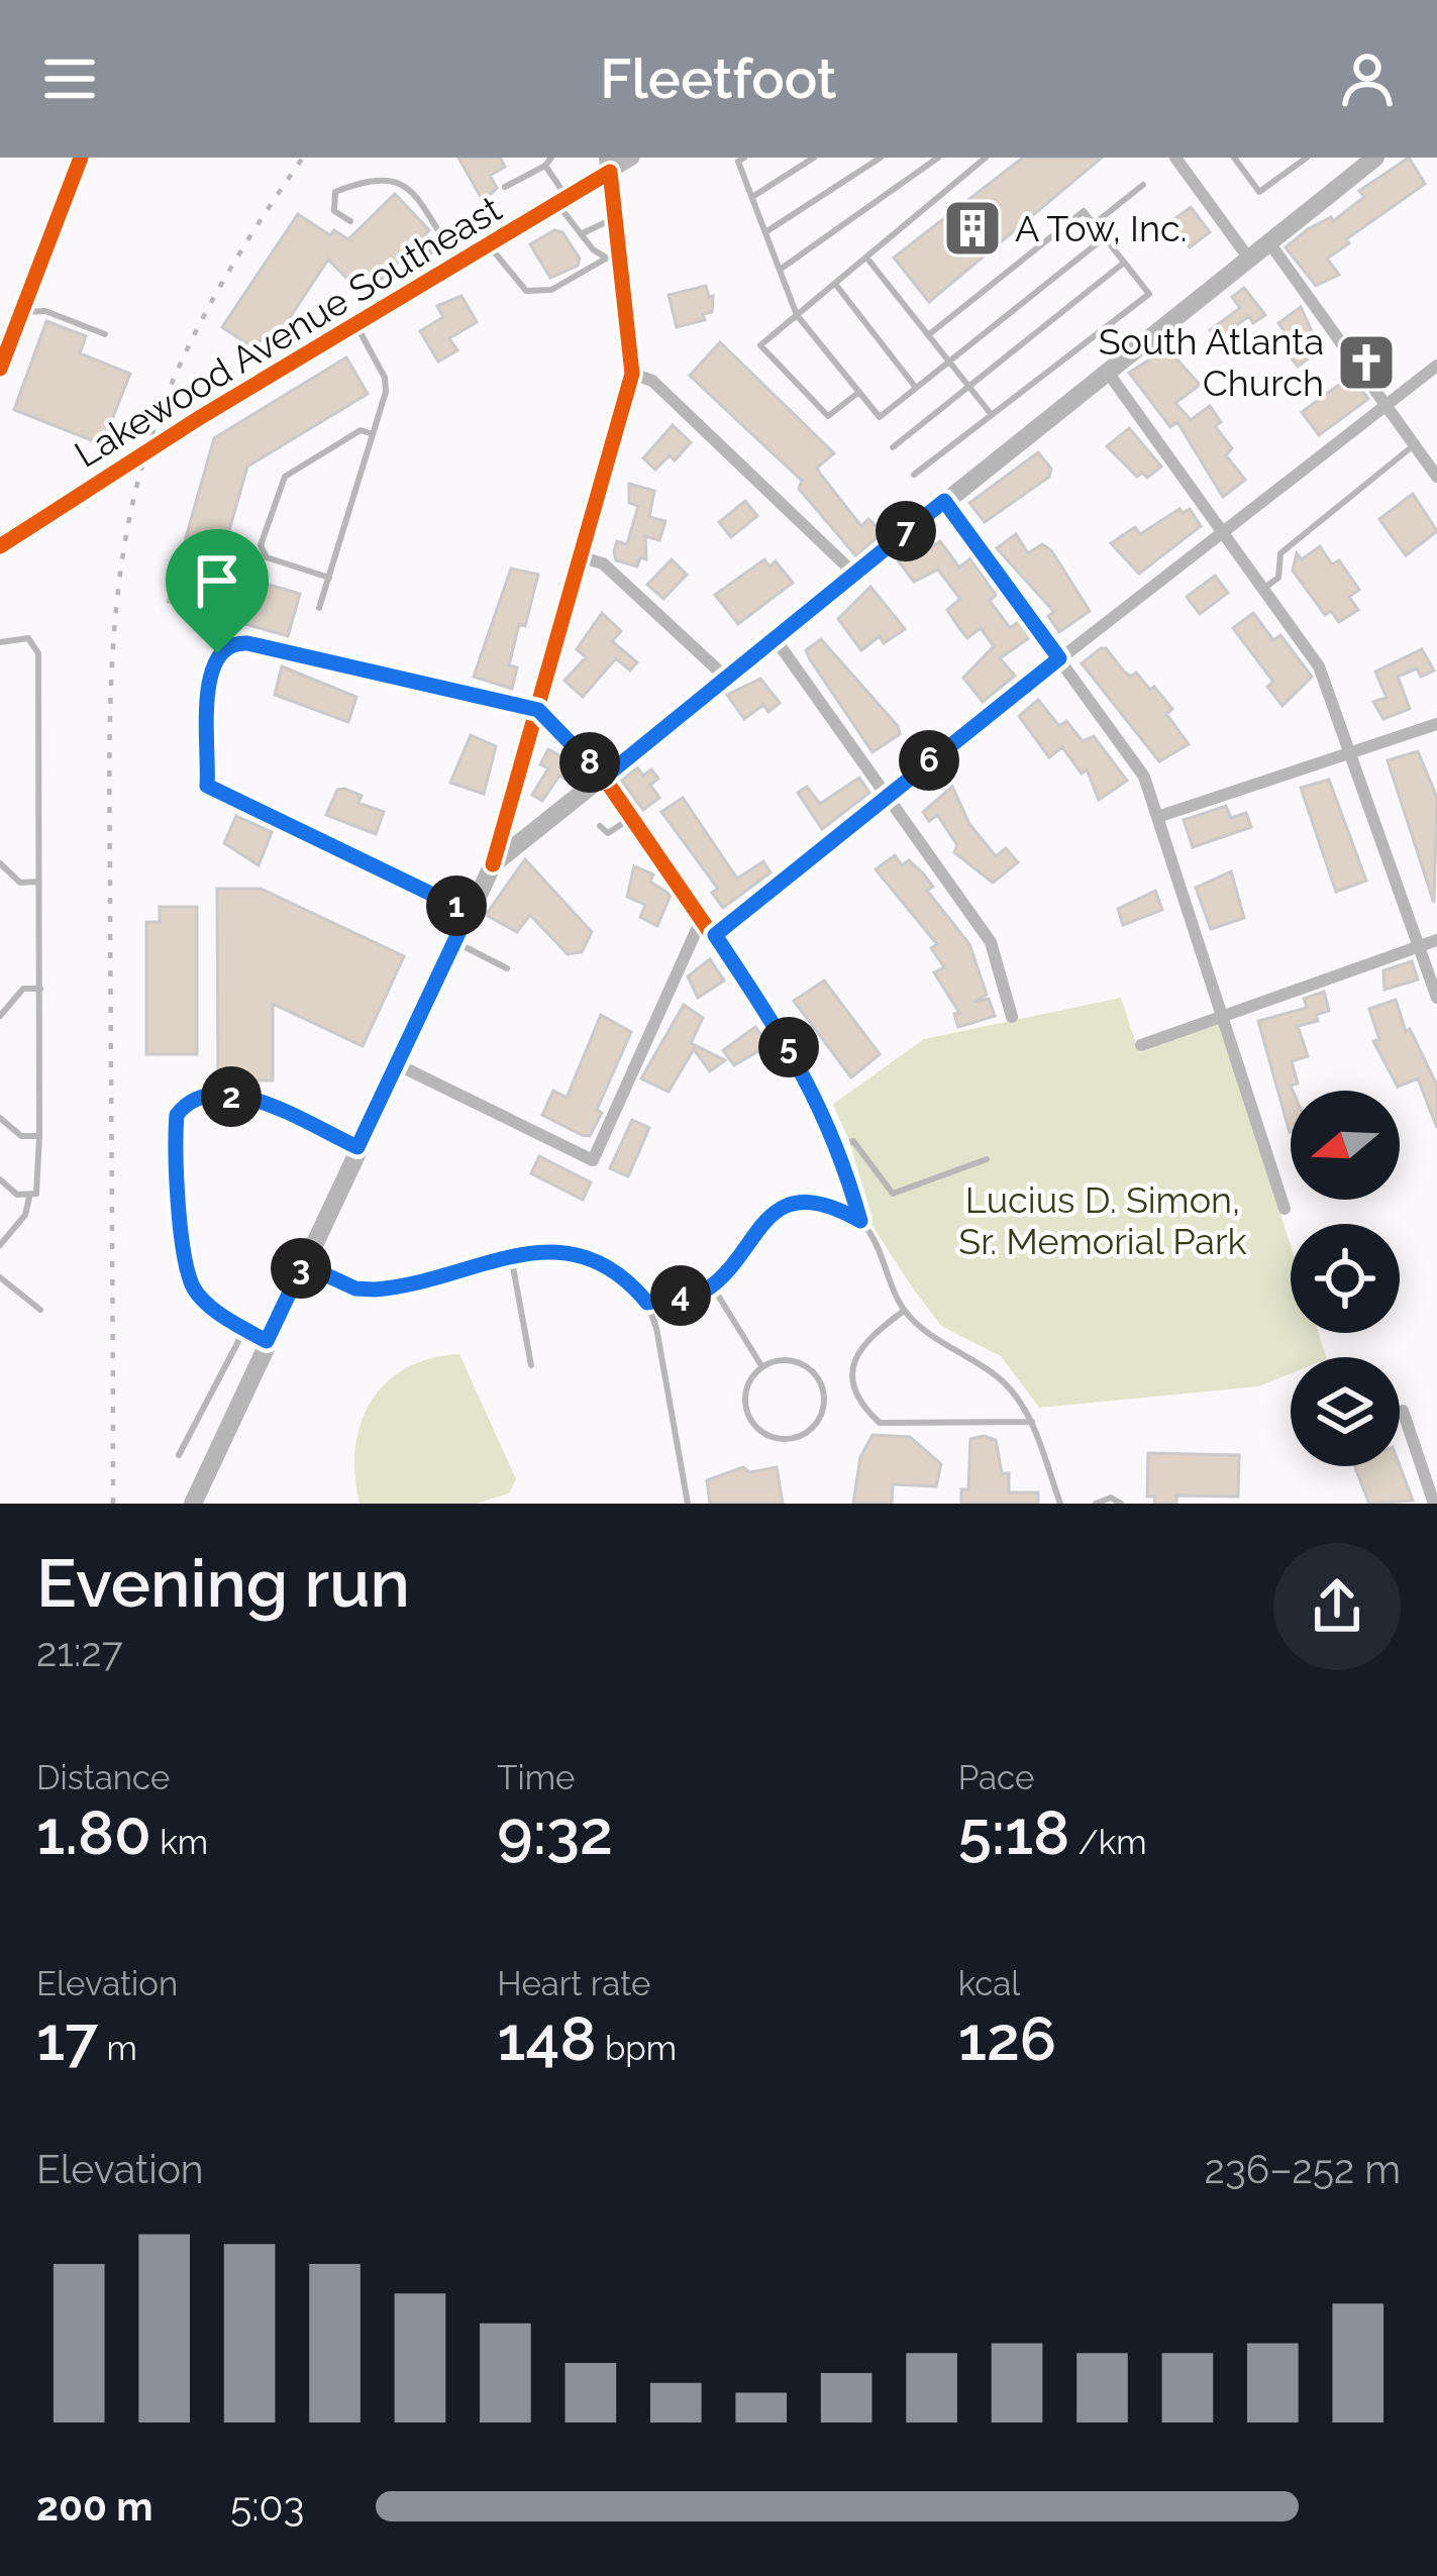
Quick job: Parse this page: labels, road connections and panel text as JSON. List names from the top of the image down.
{
  "streets": {
    "street": ["Lakewood Avenue Southeast"]
  },
  "parks": ["Lucius D. Simon, Sr. Memorial Park"],
  "places": {
    "building": ["A Tow, Inc."],
    "church": ["South Atlanta Church"]
  },
  "north": "left",
  "page": {
    "header": "Fleetfoot",
    "pins": [
      "7",
      "6",
      "8",
      "1",
      "5",
      "2",
      "3",
      "4"
    ],
    "heading": ["Evening run", "21:27"],
    "stats": [
      ["Distance", "1.80 km"],
      ["Time", "9:32"],
      ["Pace", "5:18 /km"],
      ["Elevation", "17 m"],
      ["Heart rate", "148 bpm"],
      ["kcal", "126"]
    ],
    "chart": ["Elevation", "236–252 m"],
    "list": [
      {
        "name": "200 m",
        "note": "5:03"
      }
    ]
  }
}
